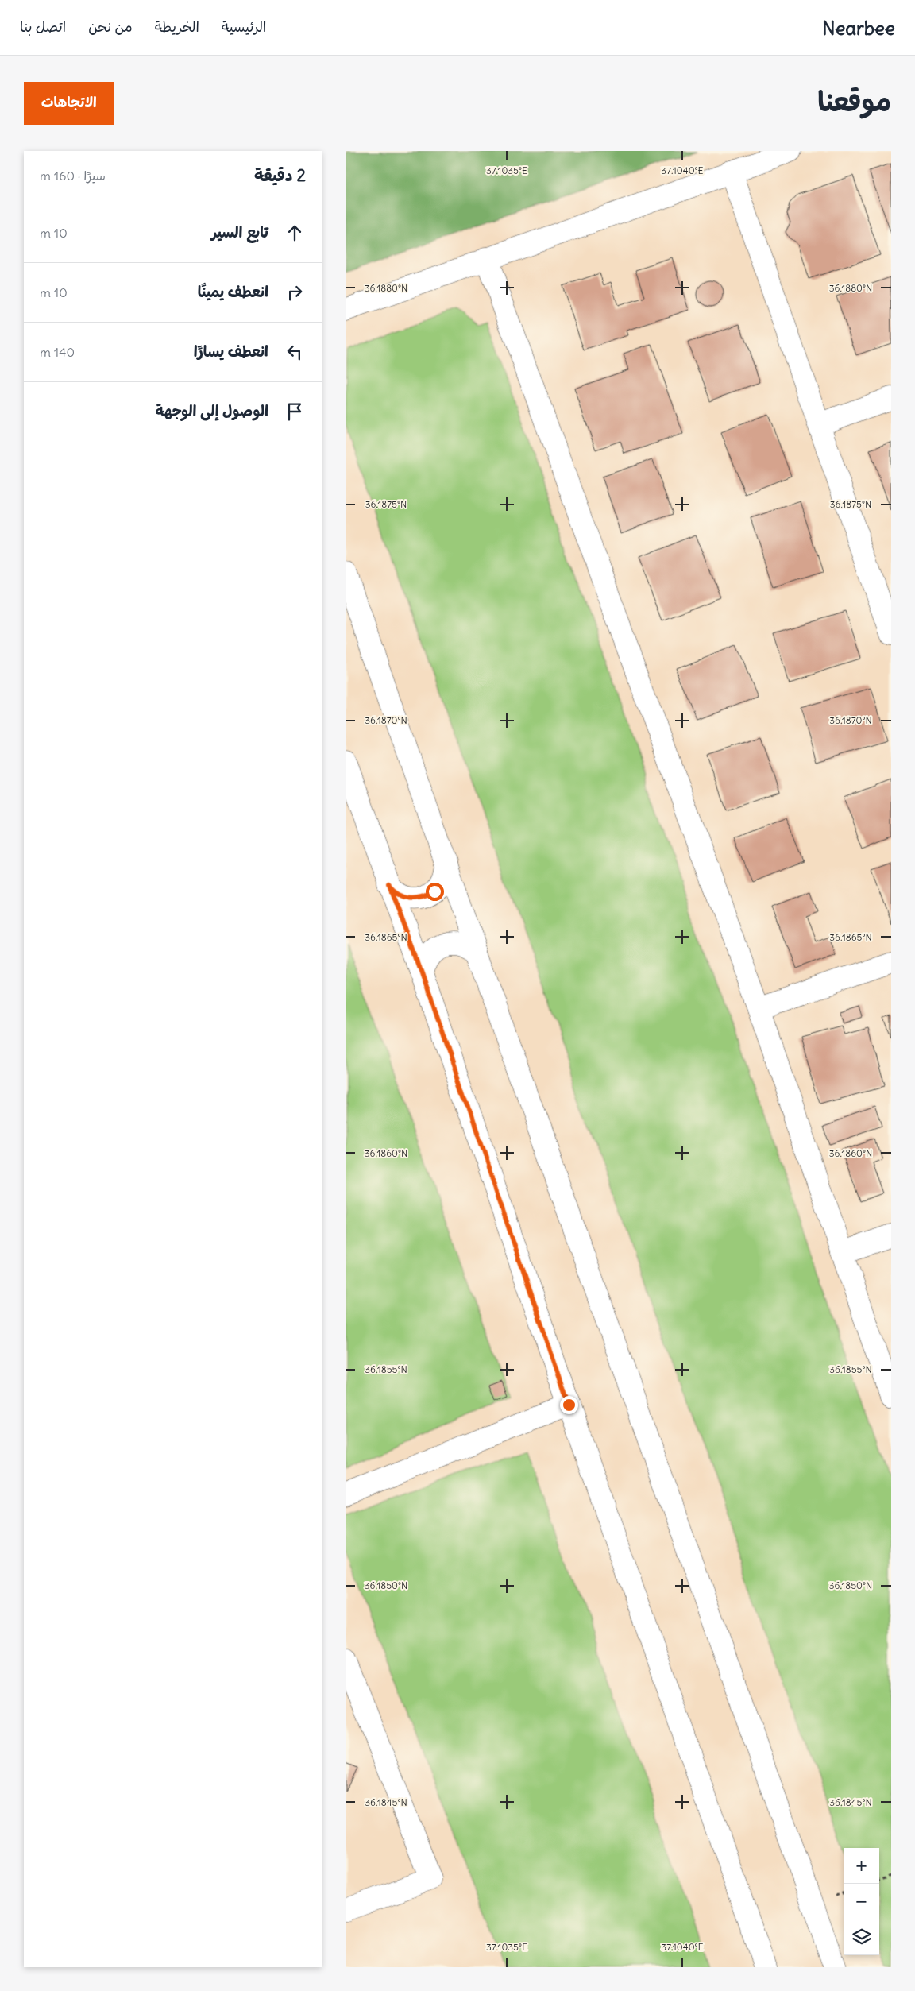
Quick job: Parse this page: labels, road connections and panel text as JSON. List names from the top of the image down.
{
  "page": {
    "header": "Nearbee",
    "nav": [
      "الرئيسية",
      "الخريطة",
      "من نحن",
      "اتصل بنا"
    ],
    "title": "موقعنا",
    "buttons": "الاتجاهات",
    "heading": ["2 دقيقة", "سيرًا · 160 m"],
    "list": [
      ["تابع السير", "10 m"],
      ["انعطف يمينًا", "10 m"],
      ["انعطف يسارًا", "140 m"],
      "الوصول إلى الوجهة"
    ],
    "map_buttons": ["+", "−"]
  },
  "coordinates": [
    "37.1035°E",
    "37.1040°E",
    "36.1880°N",
    "36.1875°N",
    "36.1870°N",
    "36.1865°N",
    "36.1860°N",
    "36.1855°N",
    "36.1850°N",
    "36.1845°N"
  ]
}
